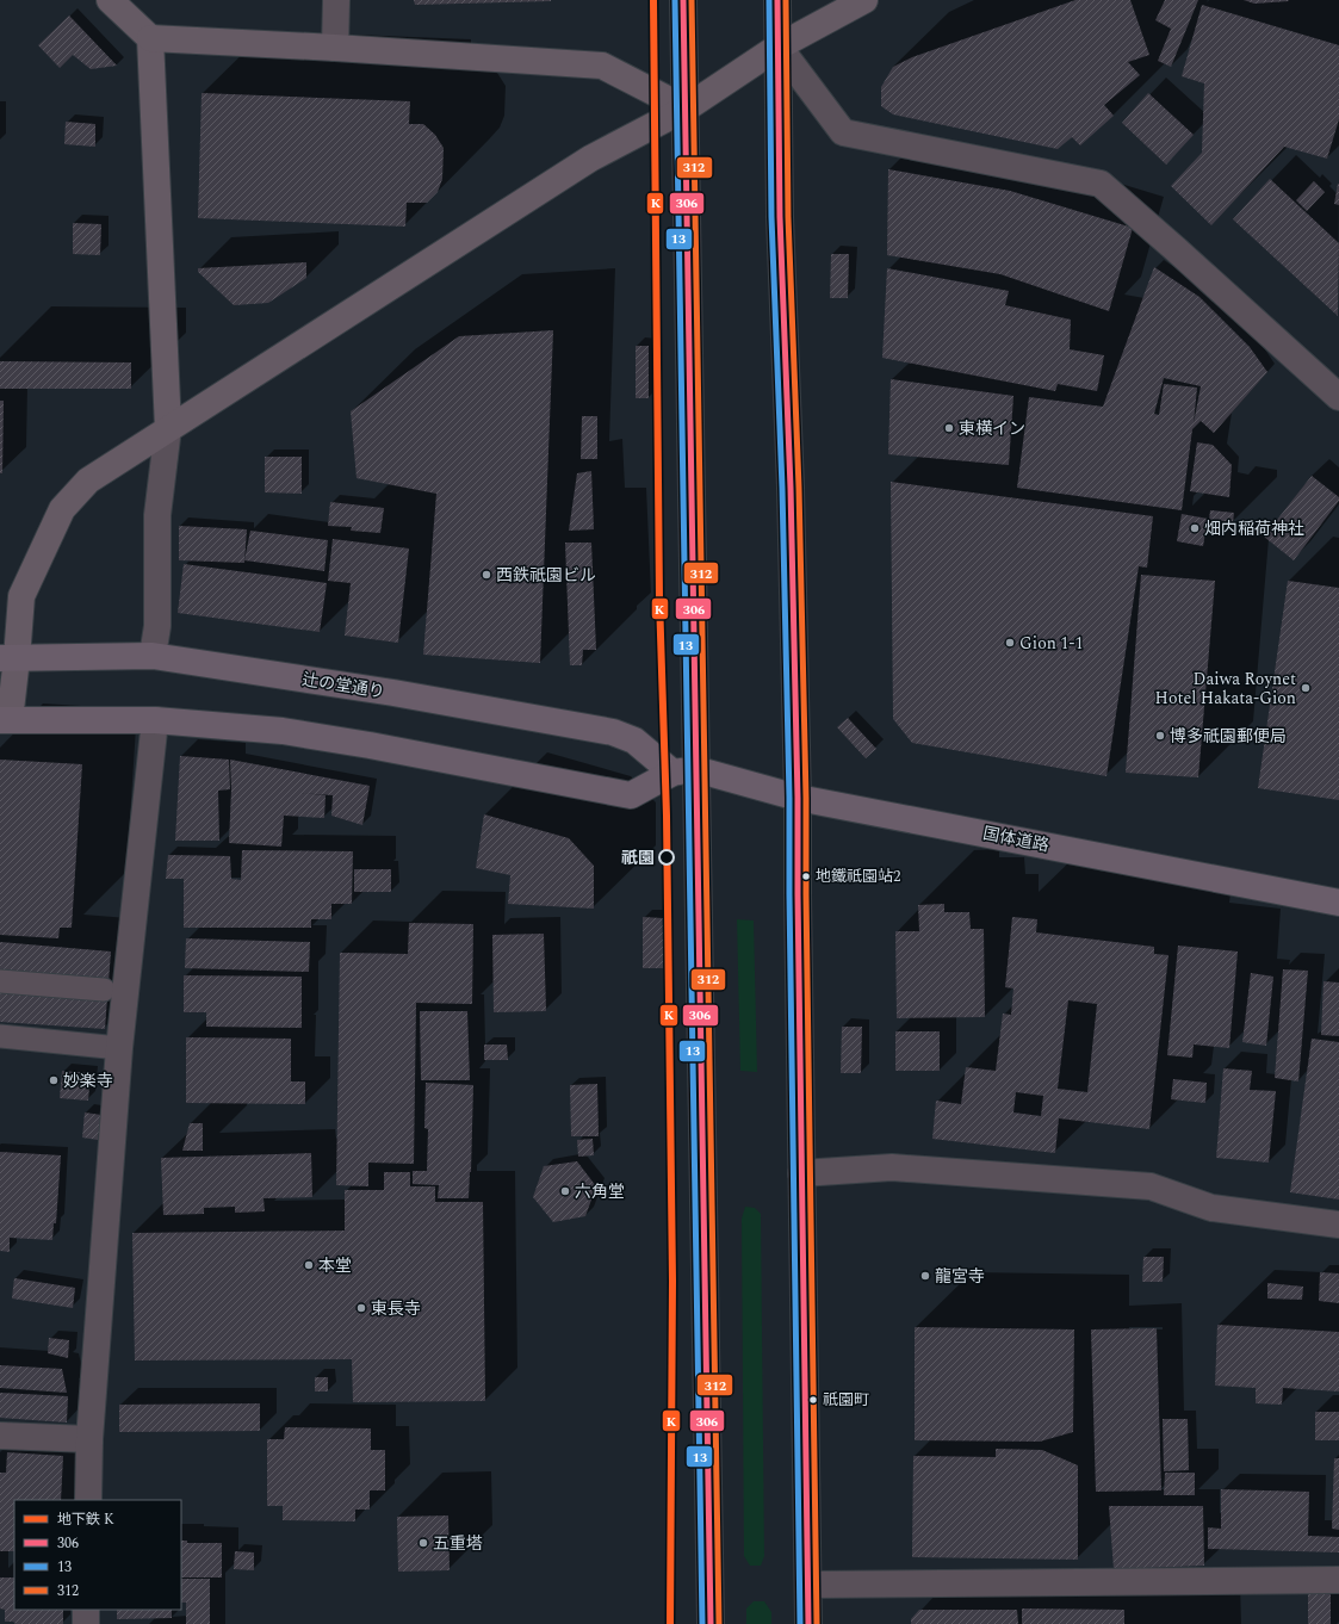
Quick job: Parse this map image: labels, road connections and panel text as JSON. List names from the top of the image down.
{
  "streets": {
    "highway": ["辻の堂通り", "国体道路"]
  },
  "crossings": [
    ["辻の堂通り", "国体道路"]
  ],
  "places": [
    "東横イン",
    "畑内稲荷神社",
    "西鉄祇園ビル",
    "Gion 1-1",
    "Daiwa Roynet Hotel Hakata-Gion",
    "博多祇園郵便局",
    "祇園",
    "地鐵祇園站2",
    "妙楽寺",
    "六角堂",
    "本堂",
    "龍宮寺",
    "東長寺",
    "祇園町",
    "五重塔"
  ],
  "lines": [
    "metro line K",
    "transit line 306",
    "transit line 13",
    "transit line 312"
  ],
  "legend": [
    "地下鉄 K",
    "306",
    "13",
    "312"
  ]
}
